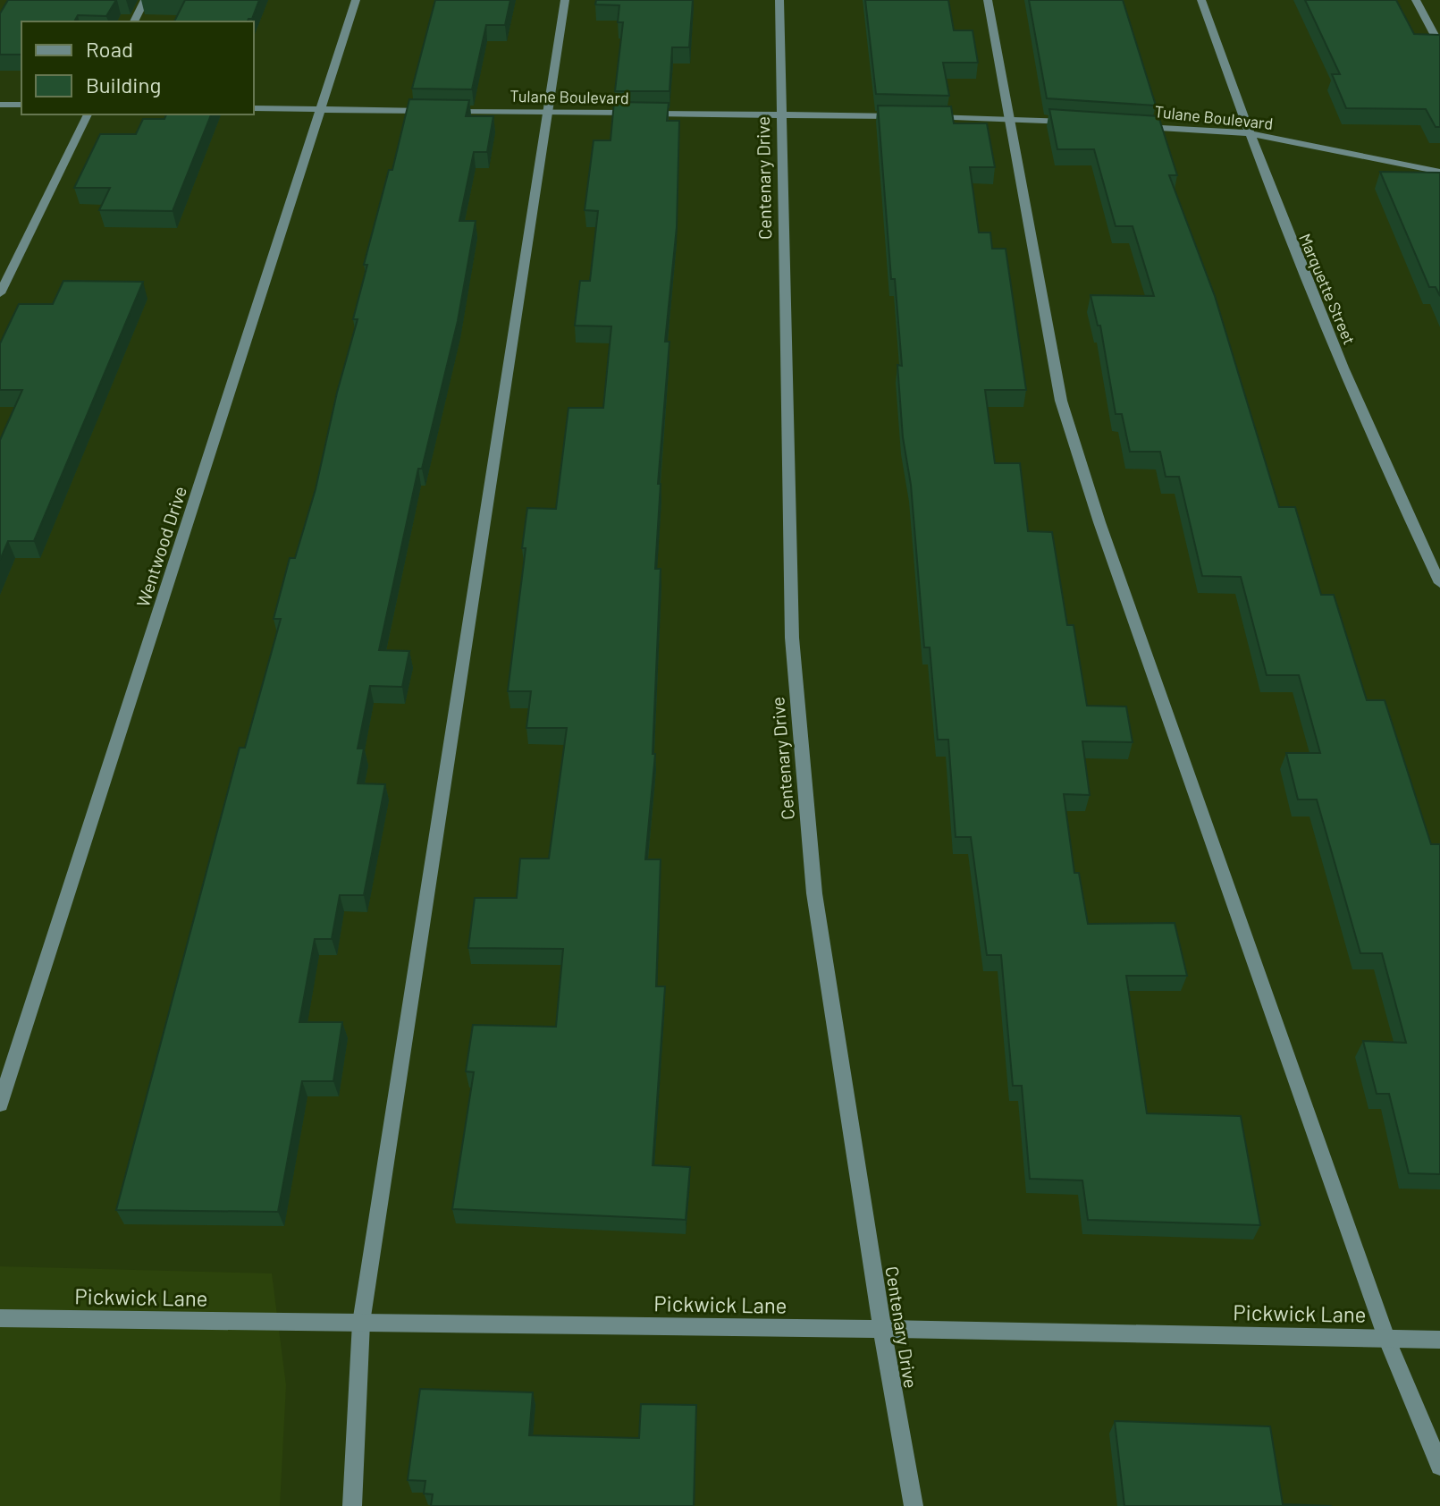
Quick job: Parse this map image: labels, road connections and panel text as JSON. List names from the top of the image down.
{
  "streets": {
    "street": [
      "Tulane Boulevard",
      "Centenary Drive",
      "Marquette Street",
      "Wentwood Drive",
      "Pickwick Lane"
    ]
  },
  "crossings": [
    ["Tulane Boulevard", "Centenary Drive"],
    ["Tulane Boulevard", "Marquette Street"],
    ["Tulane Boulevard", "Wentwood Drive"],
    ["Centenary Drive", "Pickwick Lane"]
  ],
  "legend": ["Road", "Building"]
}
